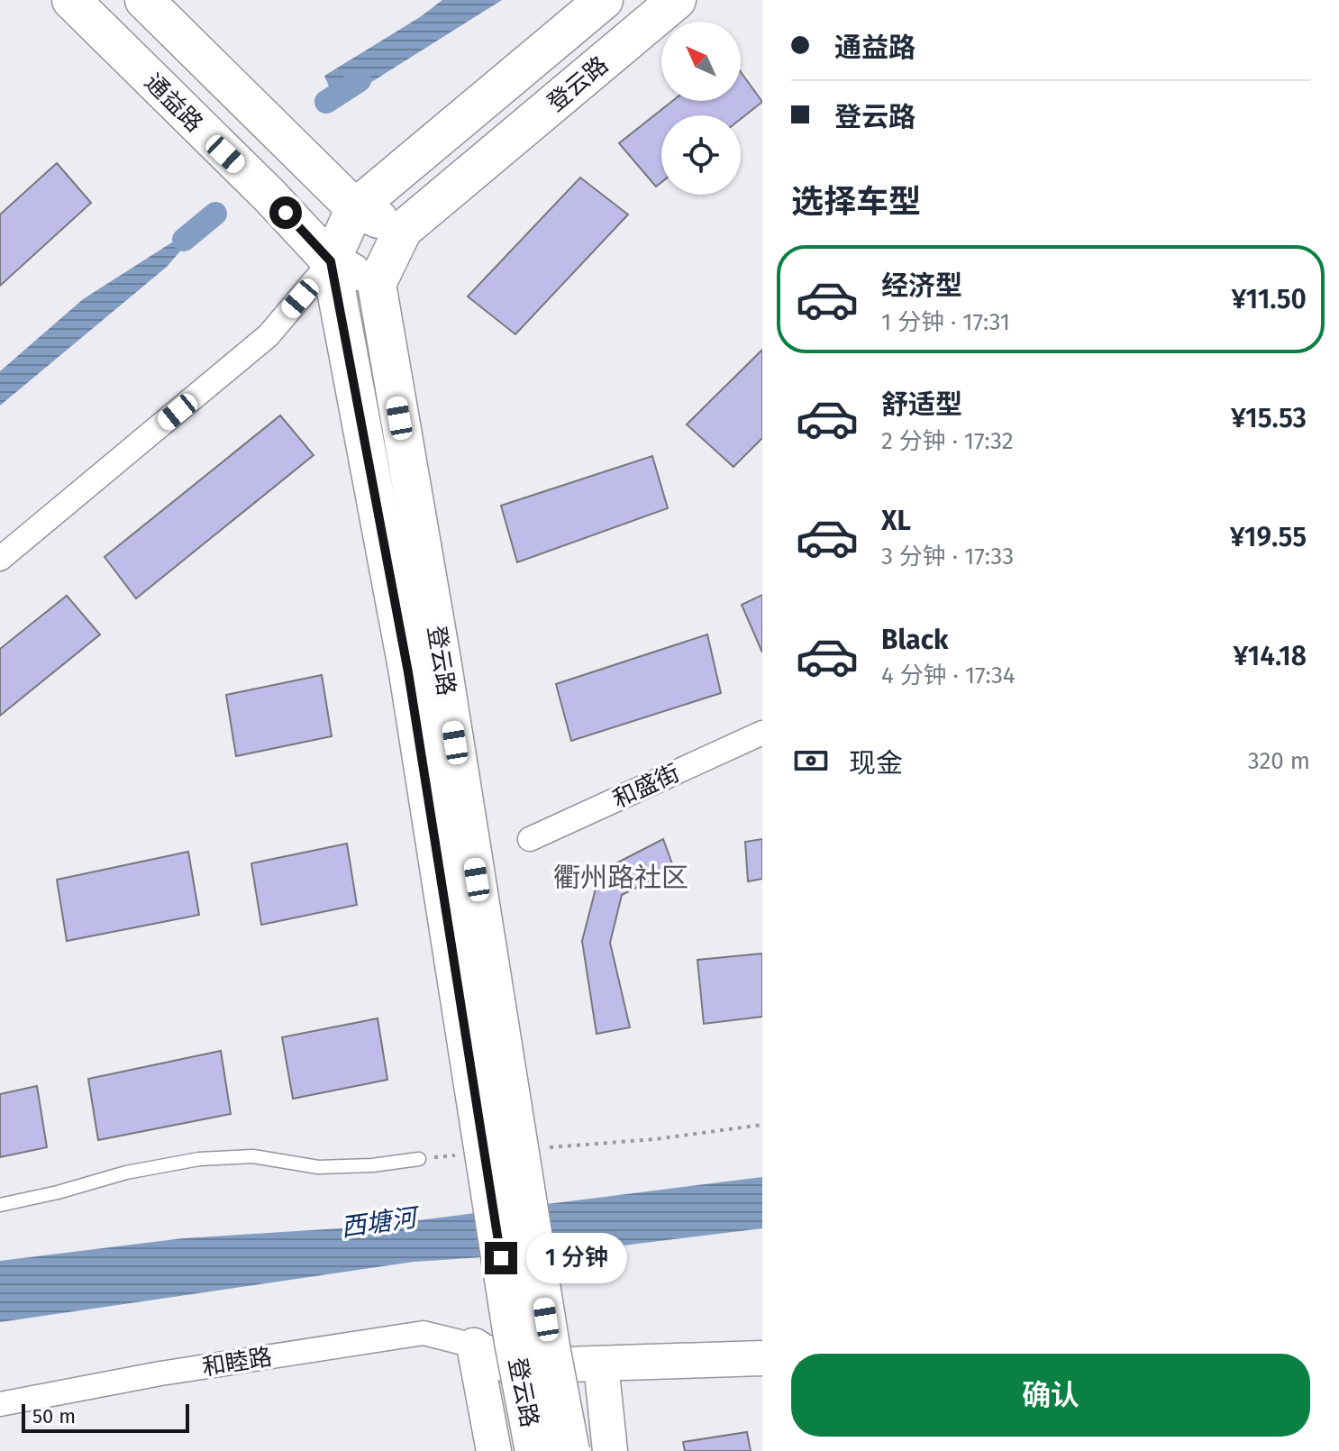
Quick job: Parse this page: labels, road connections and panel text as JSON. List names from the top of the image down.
{
  "streets": {
    "main road": ["登云路", "通益路"],
    "street": ["和盛街", "和睦路"]
  },
  "crossings": [
    ["登云路", "通益路"]
  ],
  "districts": ["衢州路社区"],
  "water": ["西塘河"],
  "scale_bar": "50 m",
  "north": "top left",
  "page": {
    "banner": ["通益路", "登云路"],
    "heading": "选择车型",
    "list": [
      {
        "name": "经济型",
        "note": "1 分钟 · 17:31",
        "value": "¥11.50"
      },
      {
        "name": "舒适型",
        "note": "2 分钟 · 17:32",
        "value": "¥15.53"
      },
      {
        "name": "XL",
        "note": "3 分钟 · 17:33",
        "value": "¥19.55"
      },
      {
        "name": "Black",
        "note": "4 分钟 · 17:34",
        "value": "¥14.18"
      }
    ],
    "pay": ["现金", "320 m"],
    "bubble": "1 分钟",
    "buttons": "确认",
    "scale": "50 m"
  }
}
